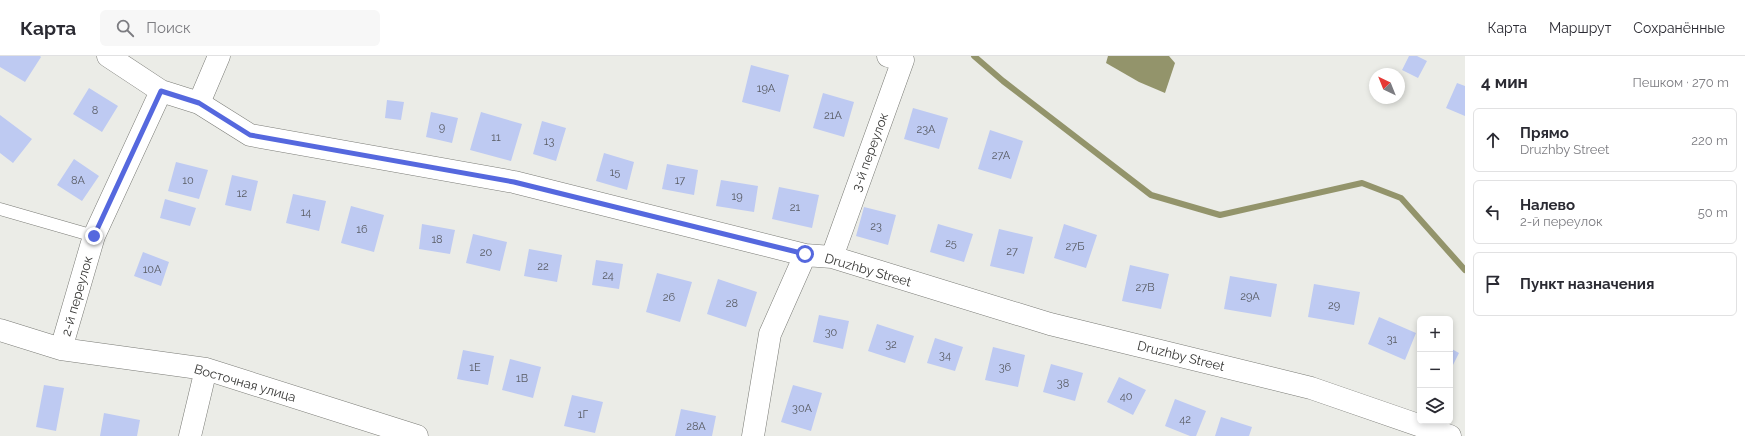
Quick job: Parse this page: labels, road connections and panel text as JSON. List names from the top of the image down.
{
  "streets": {
    "street": [
      "3-й переулок",
      "Druzhby Street",
      "2-й переулок",
      "Восточная улица"
    ]
  },
  "crossings": [
    ["3-й переулок", "Druzhby Street"],
    ["Druzhby Street", "2-й переулок"],
    ["2-й переулок", "Восточная улица"]
  ],
  "house_numbers": [
    "19А",
    "8",
    "21А",
    "9",
    "23А",
    "11",
    "13",
    "27А",
    "15",
    "8А",
    "10",
    "17",
    "12",
    "19",
    "21",
    "14",
    "23",
    "16",
    "18",
    "25",
    "27Б",
    "27",
    "20",
    "22",
    "10А",
    "24",
    "27В",
    "29А",
    "26",
    "28",
    "29",
    "30",
    "31",
    "32",
    "34",
    "1Е",
    "36",
    "1В",
    "38",
    "40",
    "30А",
    "1Г",
    "42",
    "28А"
  ],
  "north": "top left",
  "page": {
    "header": "Карта",
    "search": "Поиск",
    "nav": ["Карта", "Маршрут", "Сохранённые"],
    "heading": ["4 мин", "Пешком · 270 m"],
    "list": [
      ["Прямо", "Druzhby Street", "220 m"],
      ["Налево", "2-й переулок", "50 m"],
      "Пункт назначения"
    ],
    "map_buttons": ["+", "−"]
  }
}
